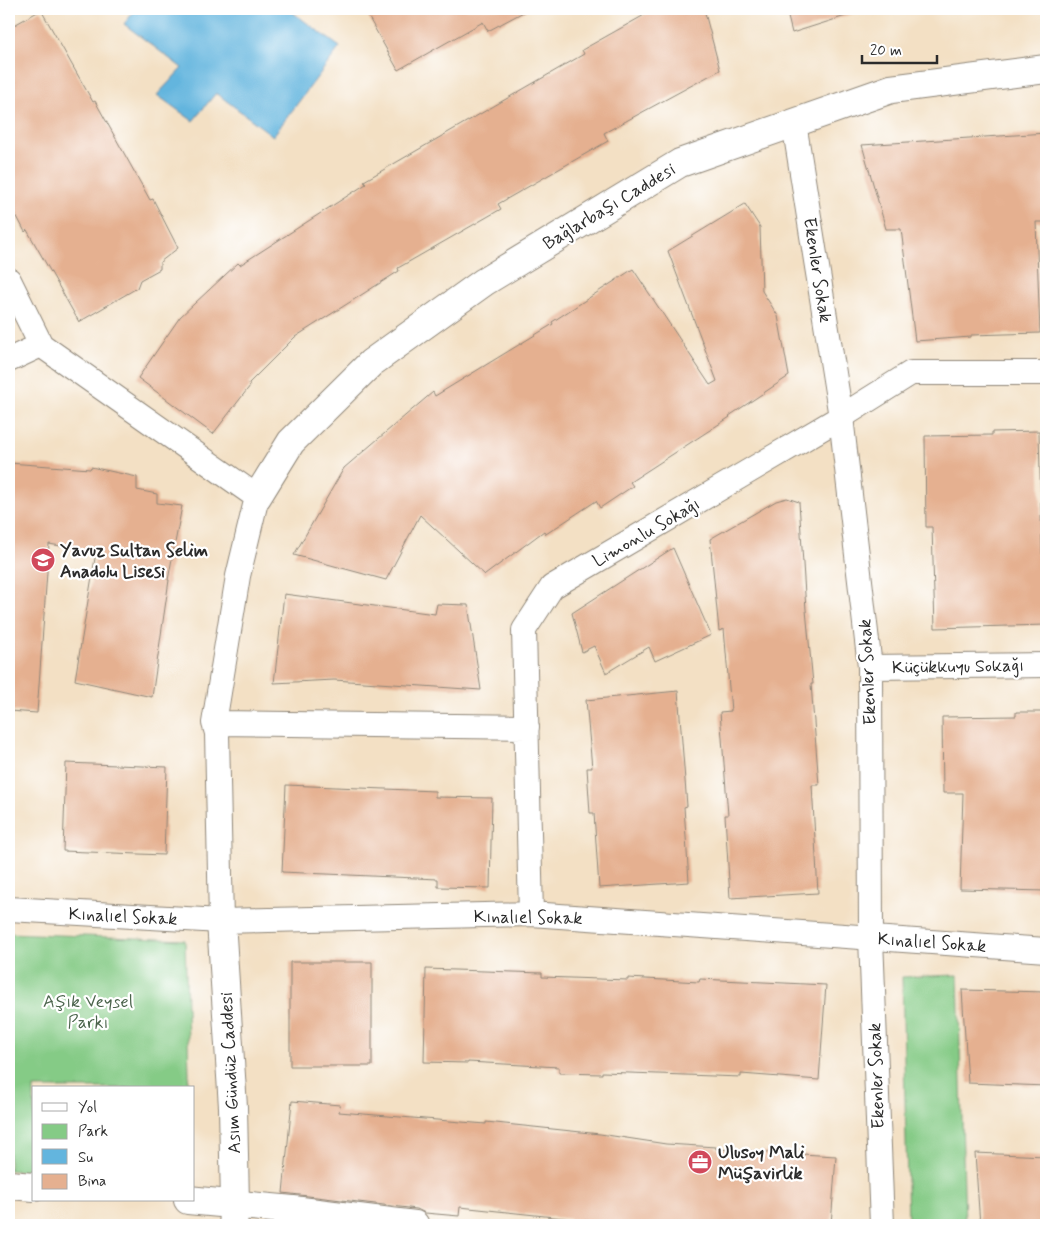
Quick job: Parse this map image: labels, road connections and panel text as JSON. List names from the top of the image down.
{
  "streets": {
    "street": [
      "Bağlarbaşı Caddesi",
      "Ekenler Sokak",
      "Limonlu Sokağı",
      "Küçükkuyu Sokağı",
      "Kınalıel Sokak",
      "Asım Gündüz Caddesi"
    ]
  },
  "crossings": [
    ["Bağlarbaşı Caddesi", "Ekenler Sokak"],
    ["Ekenler Sokak", "Limonlu Sokağı"],
    ["Ekenler Sokak", "Küçükkuyu Sokağı"],
    ["Ekenler Sokak", "Kınalıel Sokak"],
    ["Limonlu Sokağı", "Kınalıel Sokak"],
    ["Kınalıel Sokak", "Asım Gündüz Caddesi"]
  ],
  "parks": ["Aşık Veysel Parkı"],
  "places": {
    "school or university": ["Yavuz Sultan Selim Anadolu Lisesi"],
    "office": ["Ulusoy Mali Müşavirlik"]
  },
  "legend": [
    "Yol",
    "Park",
    "Su",
    "Bina"
  ],
  "scale_bar": "20 m"
}
